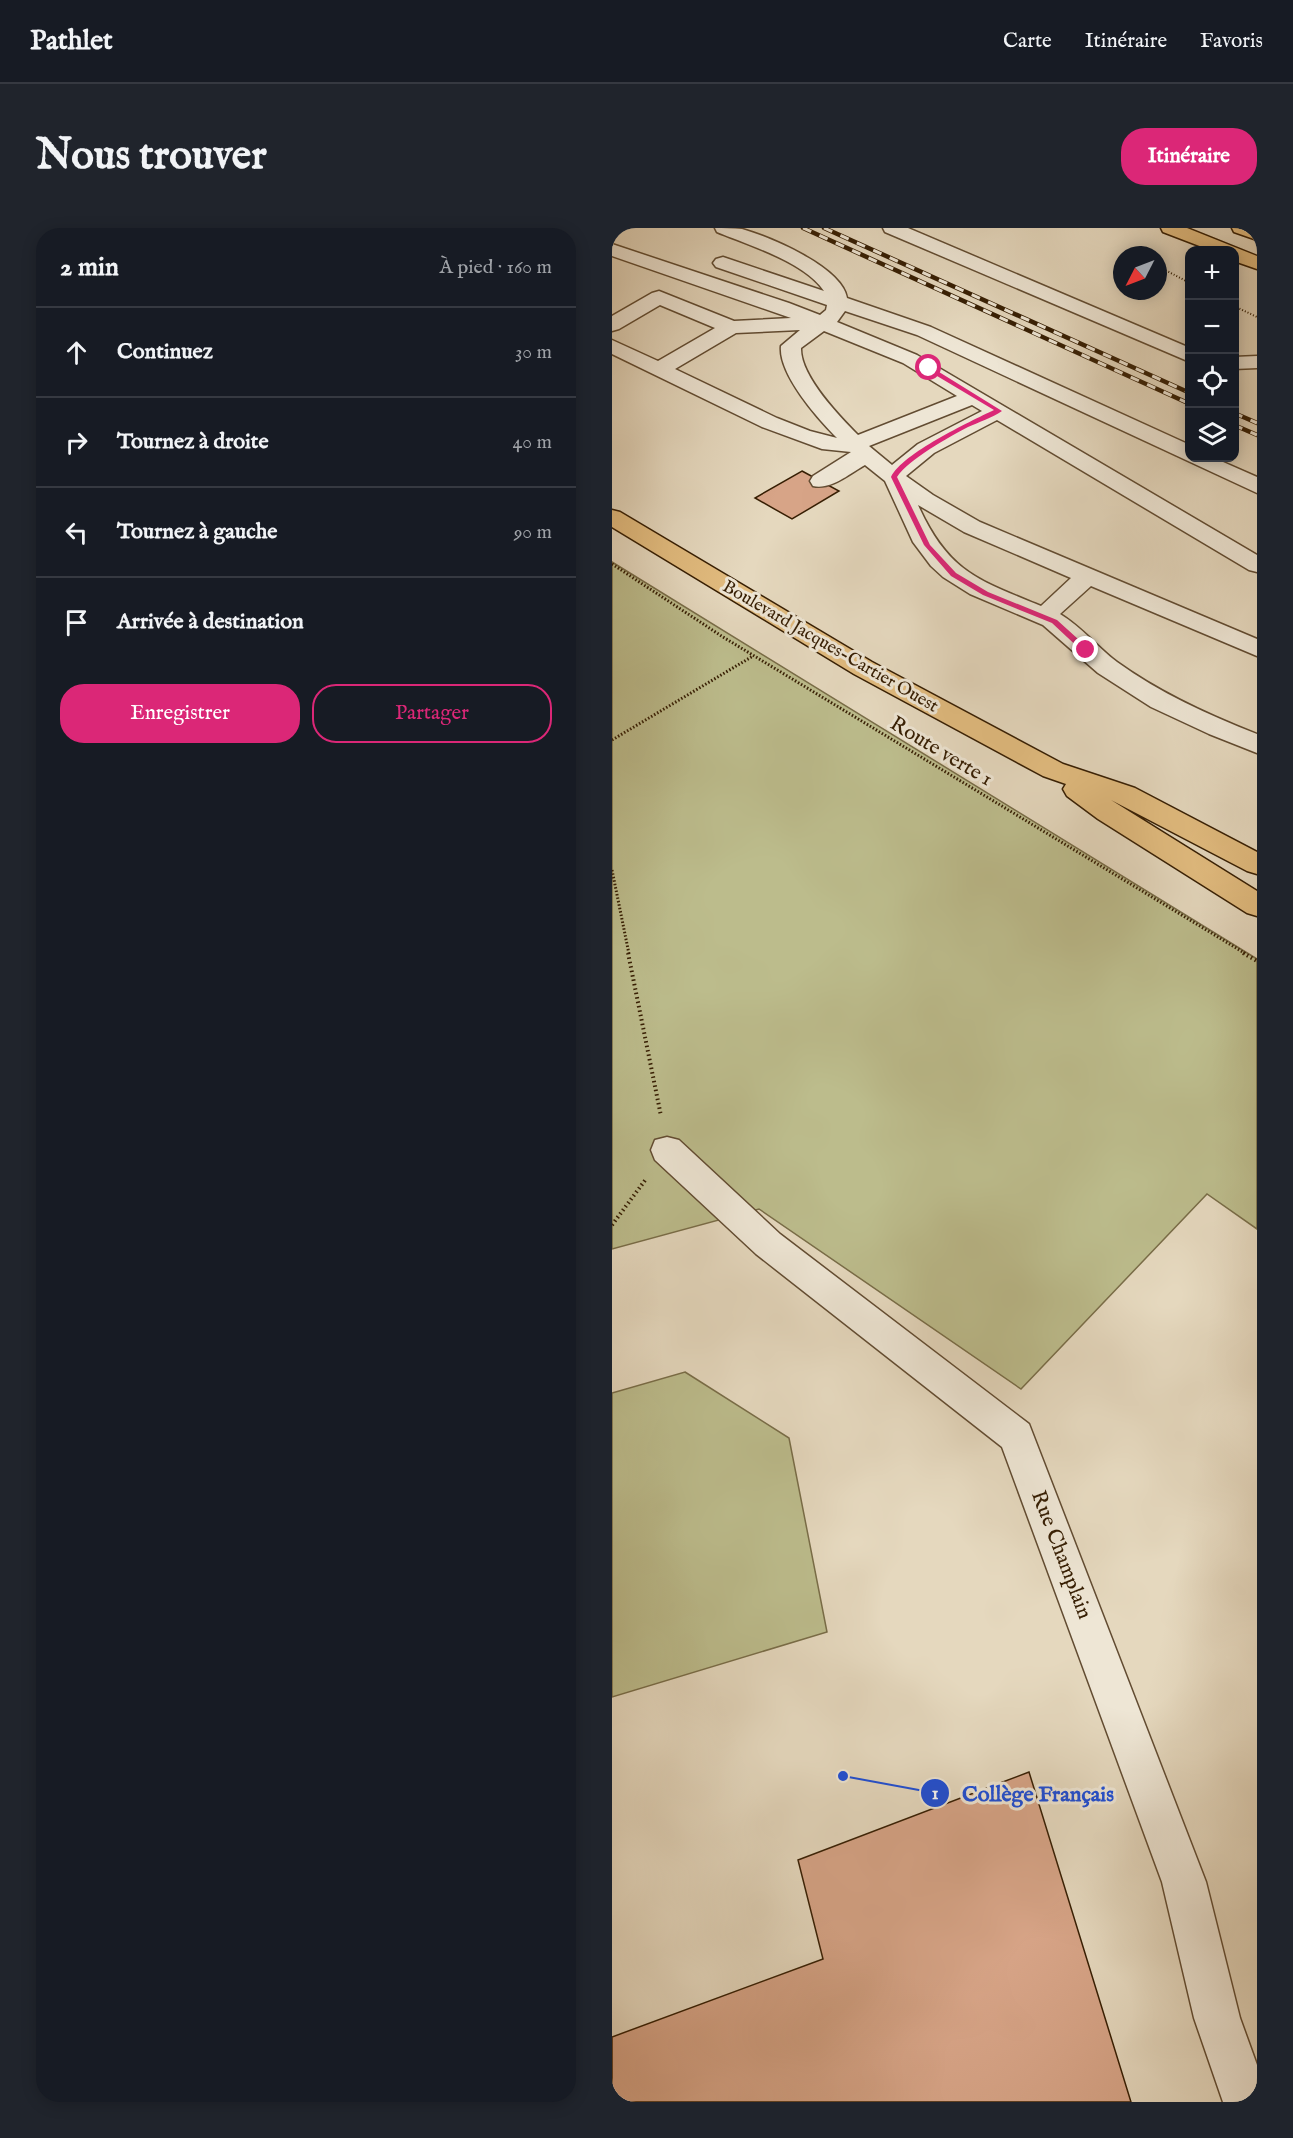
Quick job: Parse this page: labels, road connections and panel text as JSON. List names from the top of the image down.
{
  "streets": {
    "main road": ["Boulevard Jacques-Cartier Ouest"],
    "street": ["Rue Champlain"],
    "path": ["Route verte 1"]
  },
  "places": ["Collège Français"],
  "north": "bottom left",
  "page": {
    "header": "Pathlet",
    "nav": ["Carte", "Itinéraire", "Favoris"],
    "buttons": [
      "Itinéraire",
      ["Enregistrer", "Partager"]
    ],
    "title": "Nous trouver",
    "heading": ["2 min", "À pied · 160 m"],
    "map_buttons": ["+", "−"],
    "list": [
      ["Continuez", "30 m"],
      ["Tournez à droite", "40 m"],
      ["Tournez à gauche", "90 m"],
      "Arrivée à destination"
    ]
  }
}
